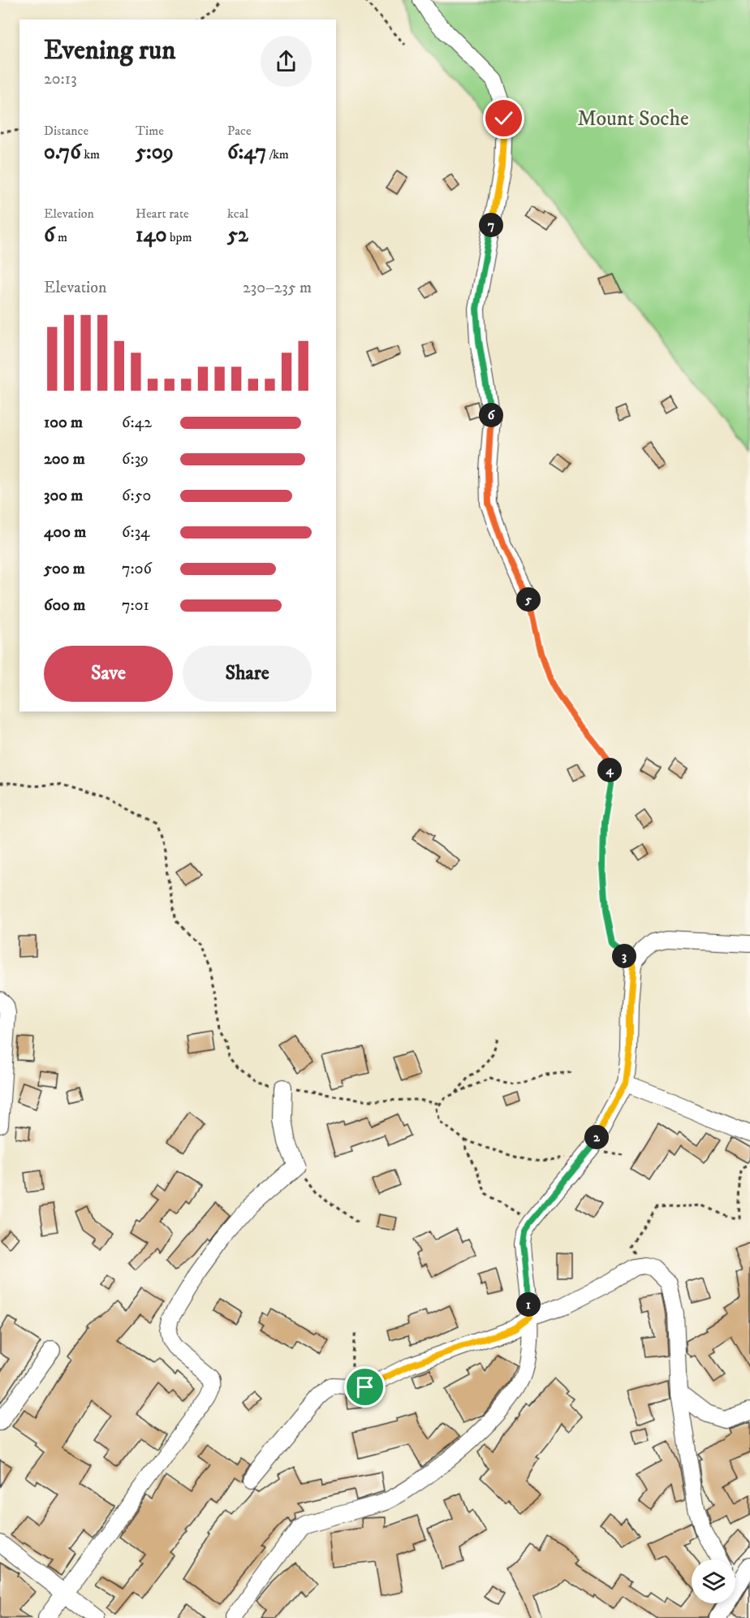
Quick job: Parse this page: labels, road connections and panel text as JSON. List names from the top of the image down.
{
  "parks": ["Mount Soche"],
  "page": {
    "heading": ["Evening run", "20:13"],
    "stats": [
      ["Distance", "0.76 km"],
      ["Time", "5:09"],
      ["Pace", "6:47 /km"],
      ["Elevation", "6 m"],
      ["Heart rate", "140 bpm"],
      ["kcal", "52"]
    ],
    "pins": [
      "7",
      "6",
      "5",
      "4",
      "3",
      "2",
      "1"
    ],
    "chart": ["Elevation", "230–235 m"],
    "list": [
      {
        "name": "100 m",
        "note": "6:42"
      },
      {
        "name": "200 m",
        "note": "6:39"
      },
      {
        "name": "300 m",
        "note": "6:50"
      },
      {
        "name": "400 m",
        "note": "6:34"
      },
      {
        "name": "500 m",
        "note": "7:06"
      },
      {
        "name": "600 m",
        "note": "7:01"
      }
    ],
    "buttons": ["Save", "Share"]
  }
}
